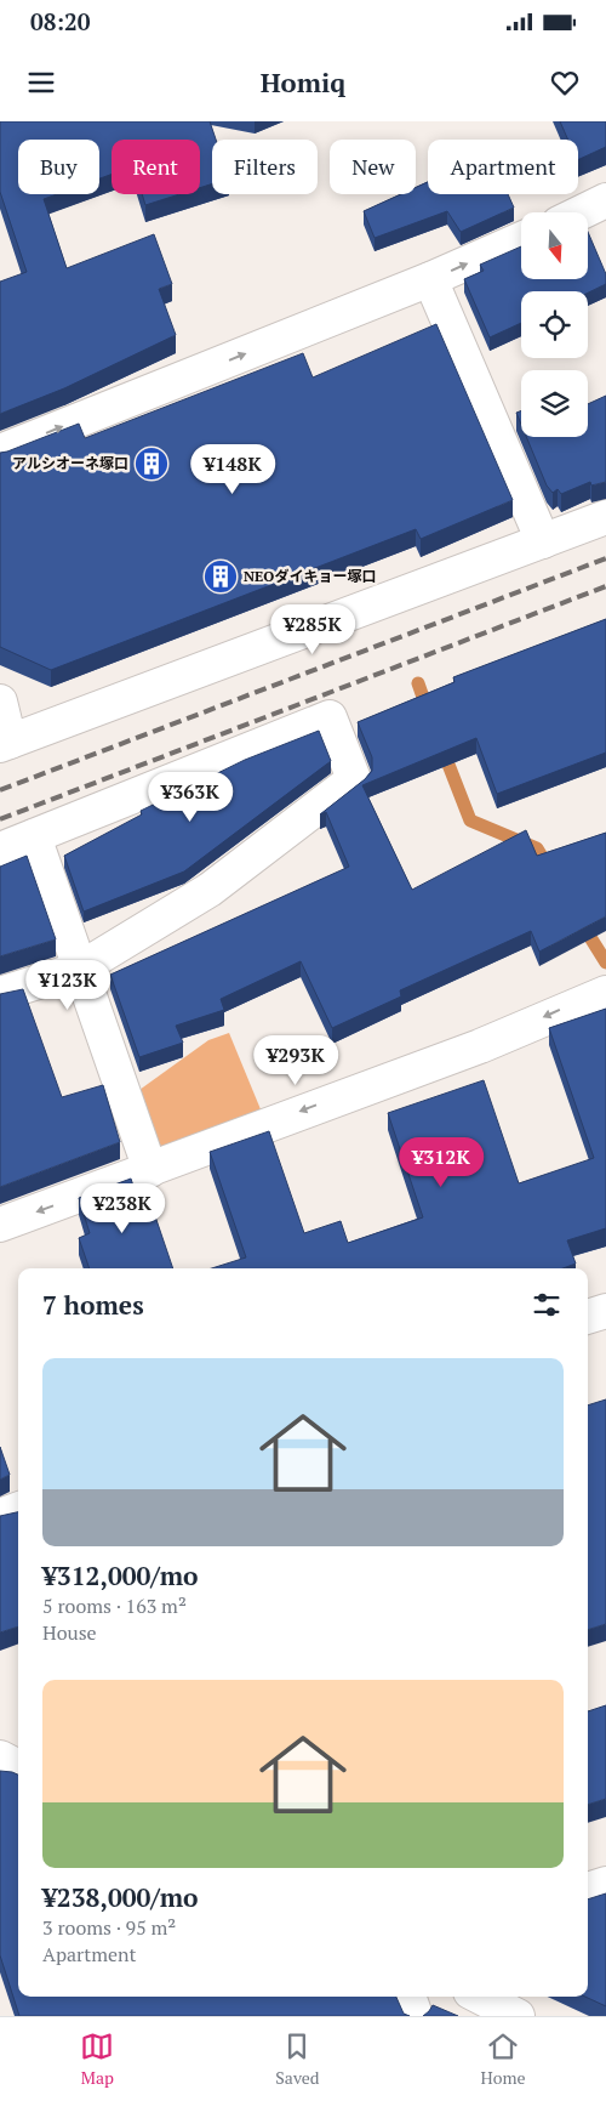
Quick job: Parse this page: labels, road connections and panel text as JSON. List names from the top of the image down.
{
  "places": {
    "building": ["アルシオーネ塚口", "NEOダイキョー塚口"]
  },
  "north": "bottom",
  "page": {
    "status": "08:20",
    "header": "Homiq",
    "chip": [
      "Buy",
      "Rent",
      "Filters",
      "New",
      "Apartment"
    ],
    "price": [
      "¥148K",
      "¥285K",
      "¥363K",
      "¥123K",
      "¥293K",
      "¥312K",
      "¥238K"
    ],
    "heading": "7 homes",
    "list": [
      {
        "name": "¥312,000/mo",
        "note": "5 rooms · 163 m² · House"
      },
      {
        "name": "¥238,000/mo",
        "note": "3 rooms · 95 m² · Apartment"
      }
    ],
    "tabs": ["Map", "Saved", "Home"]
  }
}
